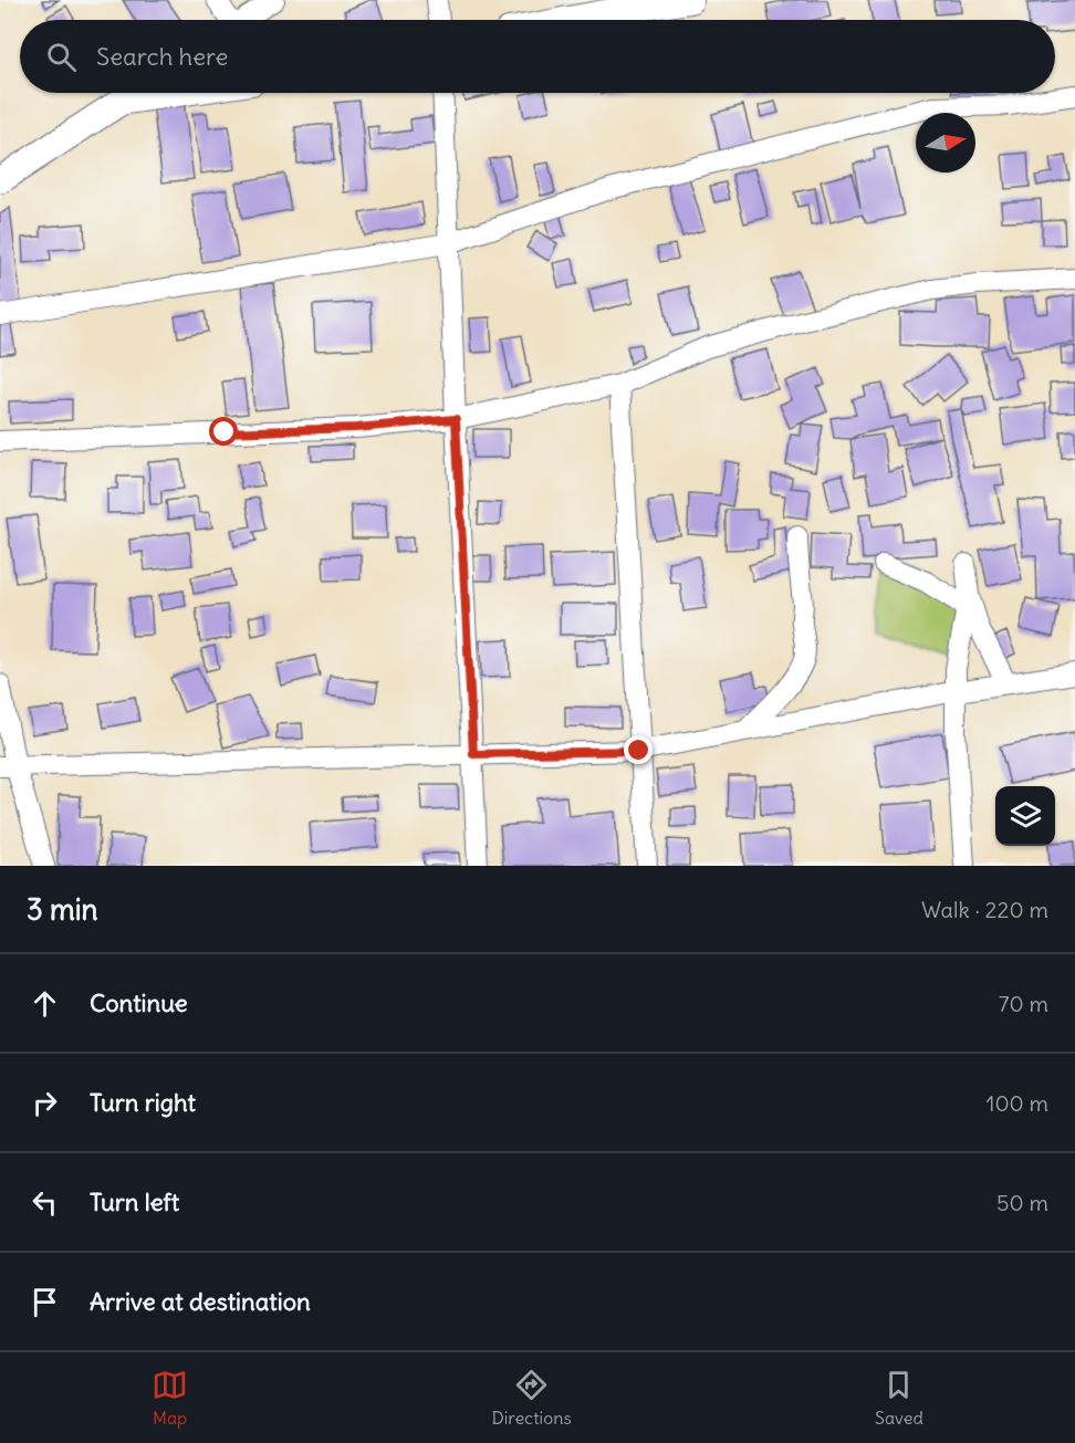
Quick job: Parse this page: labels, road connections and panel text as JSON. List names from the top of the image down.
{
  "north": "right",
  "page": {
    "search": "Search here",
    "heading": ["3 min", "Walk · 220 m"],
    "list": [
      ["Continue", "70 m"],
      ["Turn right", "100 m"],
      ["Turn left", "50 m"],
      "Arrive at destination"
    ],
    "nav": ["Map", "Directions", "Saved"]
  }
}
